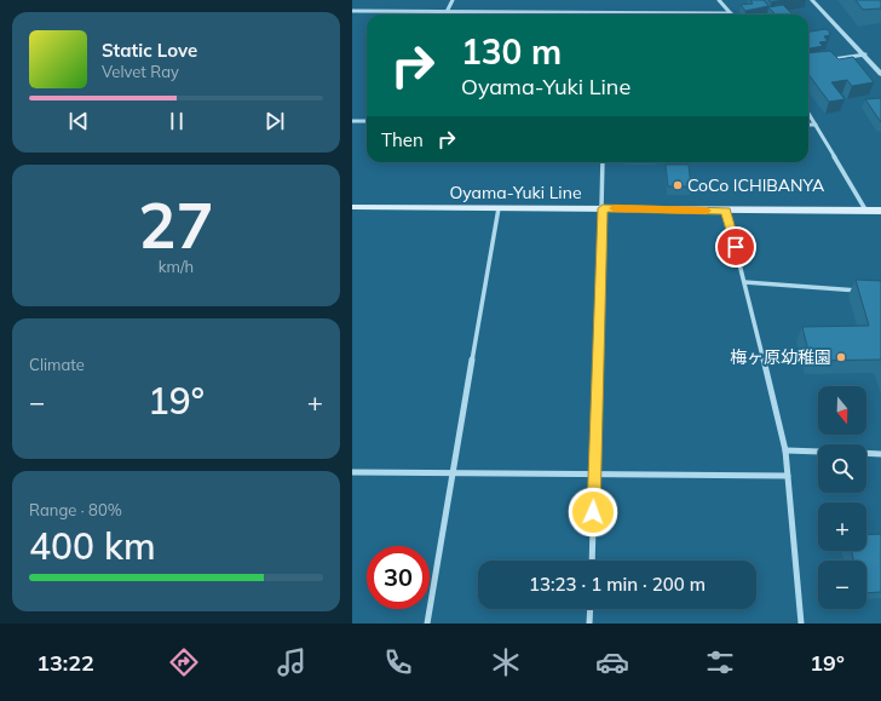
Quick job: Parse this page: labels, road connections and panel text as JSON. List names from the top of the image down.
{
  "streets": {
    "main road": ["Oyama-Yuki Line"]
  },
  "places": ["CoCo ICHIBANYA", "梅ヶ原幼稚園"],
  "north": "bottom",
  "page": {
    "turn": ["130 m", "Oyama-Yuki Line"],
    "song": ["Static Love", "Velvet Ray"],
    "then": "Then",
    "tile": [
      ["27", "km/h"],
      "Climate",
      ["Range · 80%", "400 km"]
    ],
    "heat": ["−", "19°", "+"],
    "map_buttons": ["+", "−"],
    "limit": "30",
    "trip": "13:23 · 1 min · 200 m",
    "tabs": ["13:22", "19°"]
  }
}
